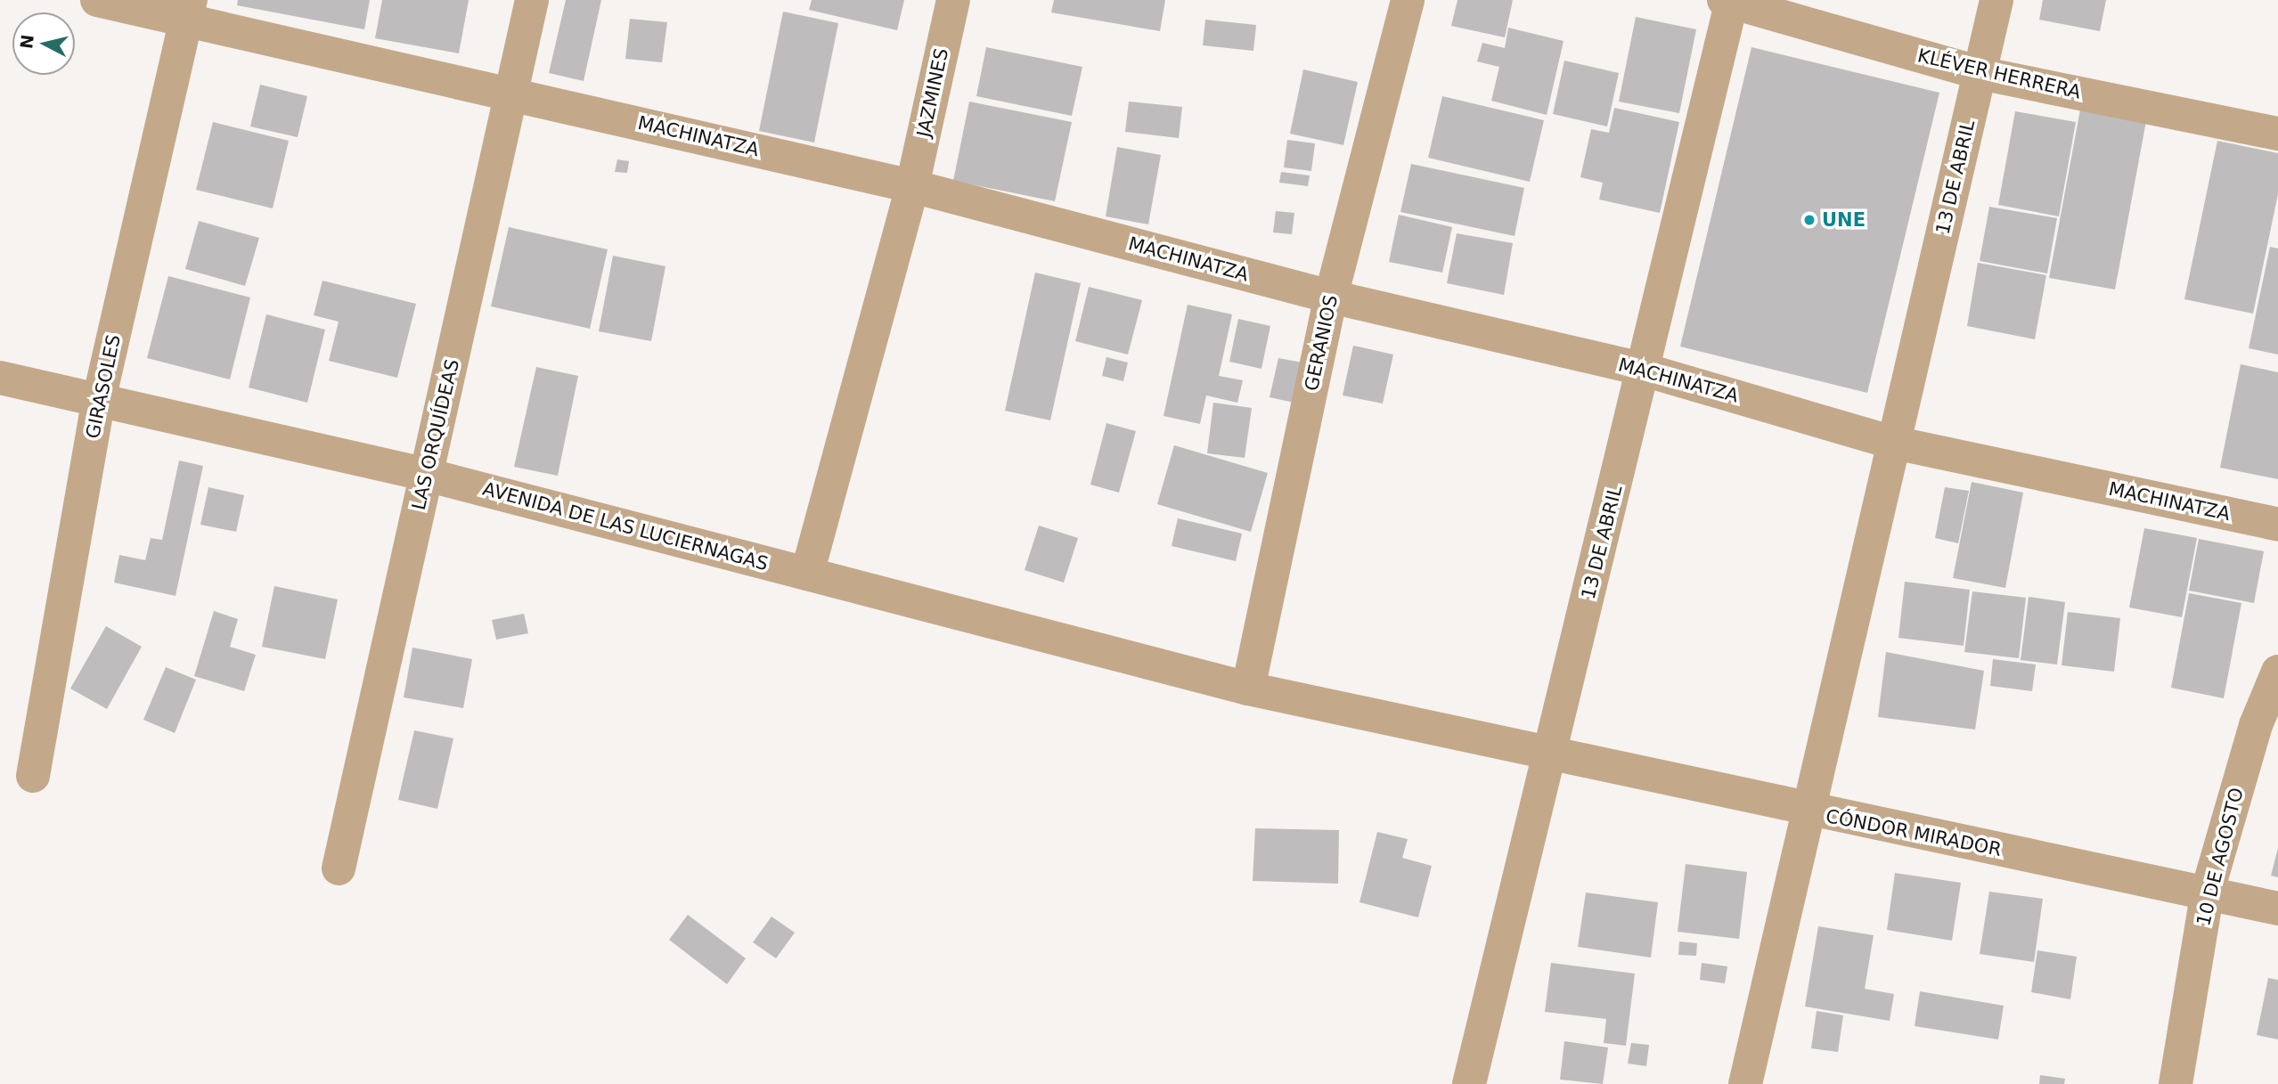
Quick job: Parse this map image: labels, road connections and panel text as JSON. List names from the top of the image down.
{
  "streets": {
    "street": [
      "KLÉVER HERRERA",
      "JAZMINES",
      "MACHINATZA",
      "13 DE ABRIL",
      "GERANIOS",
      "GIRASOLES",
      "LAS ORQUÍDEAS",
      "AVENIDA DE LAS LUCIERNAGAS",
      "CÓNDOR MIRADOR",
      "10 DE AGOSTO"
    ]
  },
  "crossings": [
    ["KLÉVER HERRERA", "13 DE ABRIL"],
    ["JAZMINES", "MACHINATZA"],
    ["JAZMINES", "AVENIDA DE LAS LUCIERNAGAS"],
    ["MACHINATZA", "13 DE ABRIL"],
    ["MACHINATZA", "GERANIOS"],
    ["MACHINATZA", "GIRASOLES"],
    ["MACHINATZA", "LAS ORQUÍDEAS"],
    ["13 DE ABRIL", "CÓNDOR MIRADOR"],
    ["GERANIOS", "AVENIDA DE LAS LUCIERNAGAS"],
    ["GERANIOS", "CÓNDOR MIRADOR"],
    ["GIRASOLES", "AVENIDA DE LAS LUCIERNAGAS"],
    ["LAS ORQUÍDEAS", "AVENIDA DE LAS LUCIERNAGAS"],
    ["AVENIDA DE LAS LUCIERNAGAS", "CÓNDOR MIRADOR"],
    ["CÓNDOR MIRADOR", "10 DE AGOSTO"]
  ],
  "places": ["UNE"],
  "north": "left"
}
